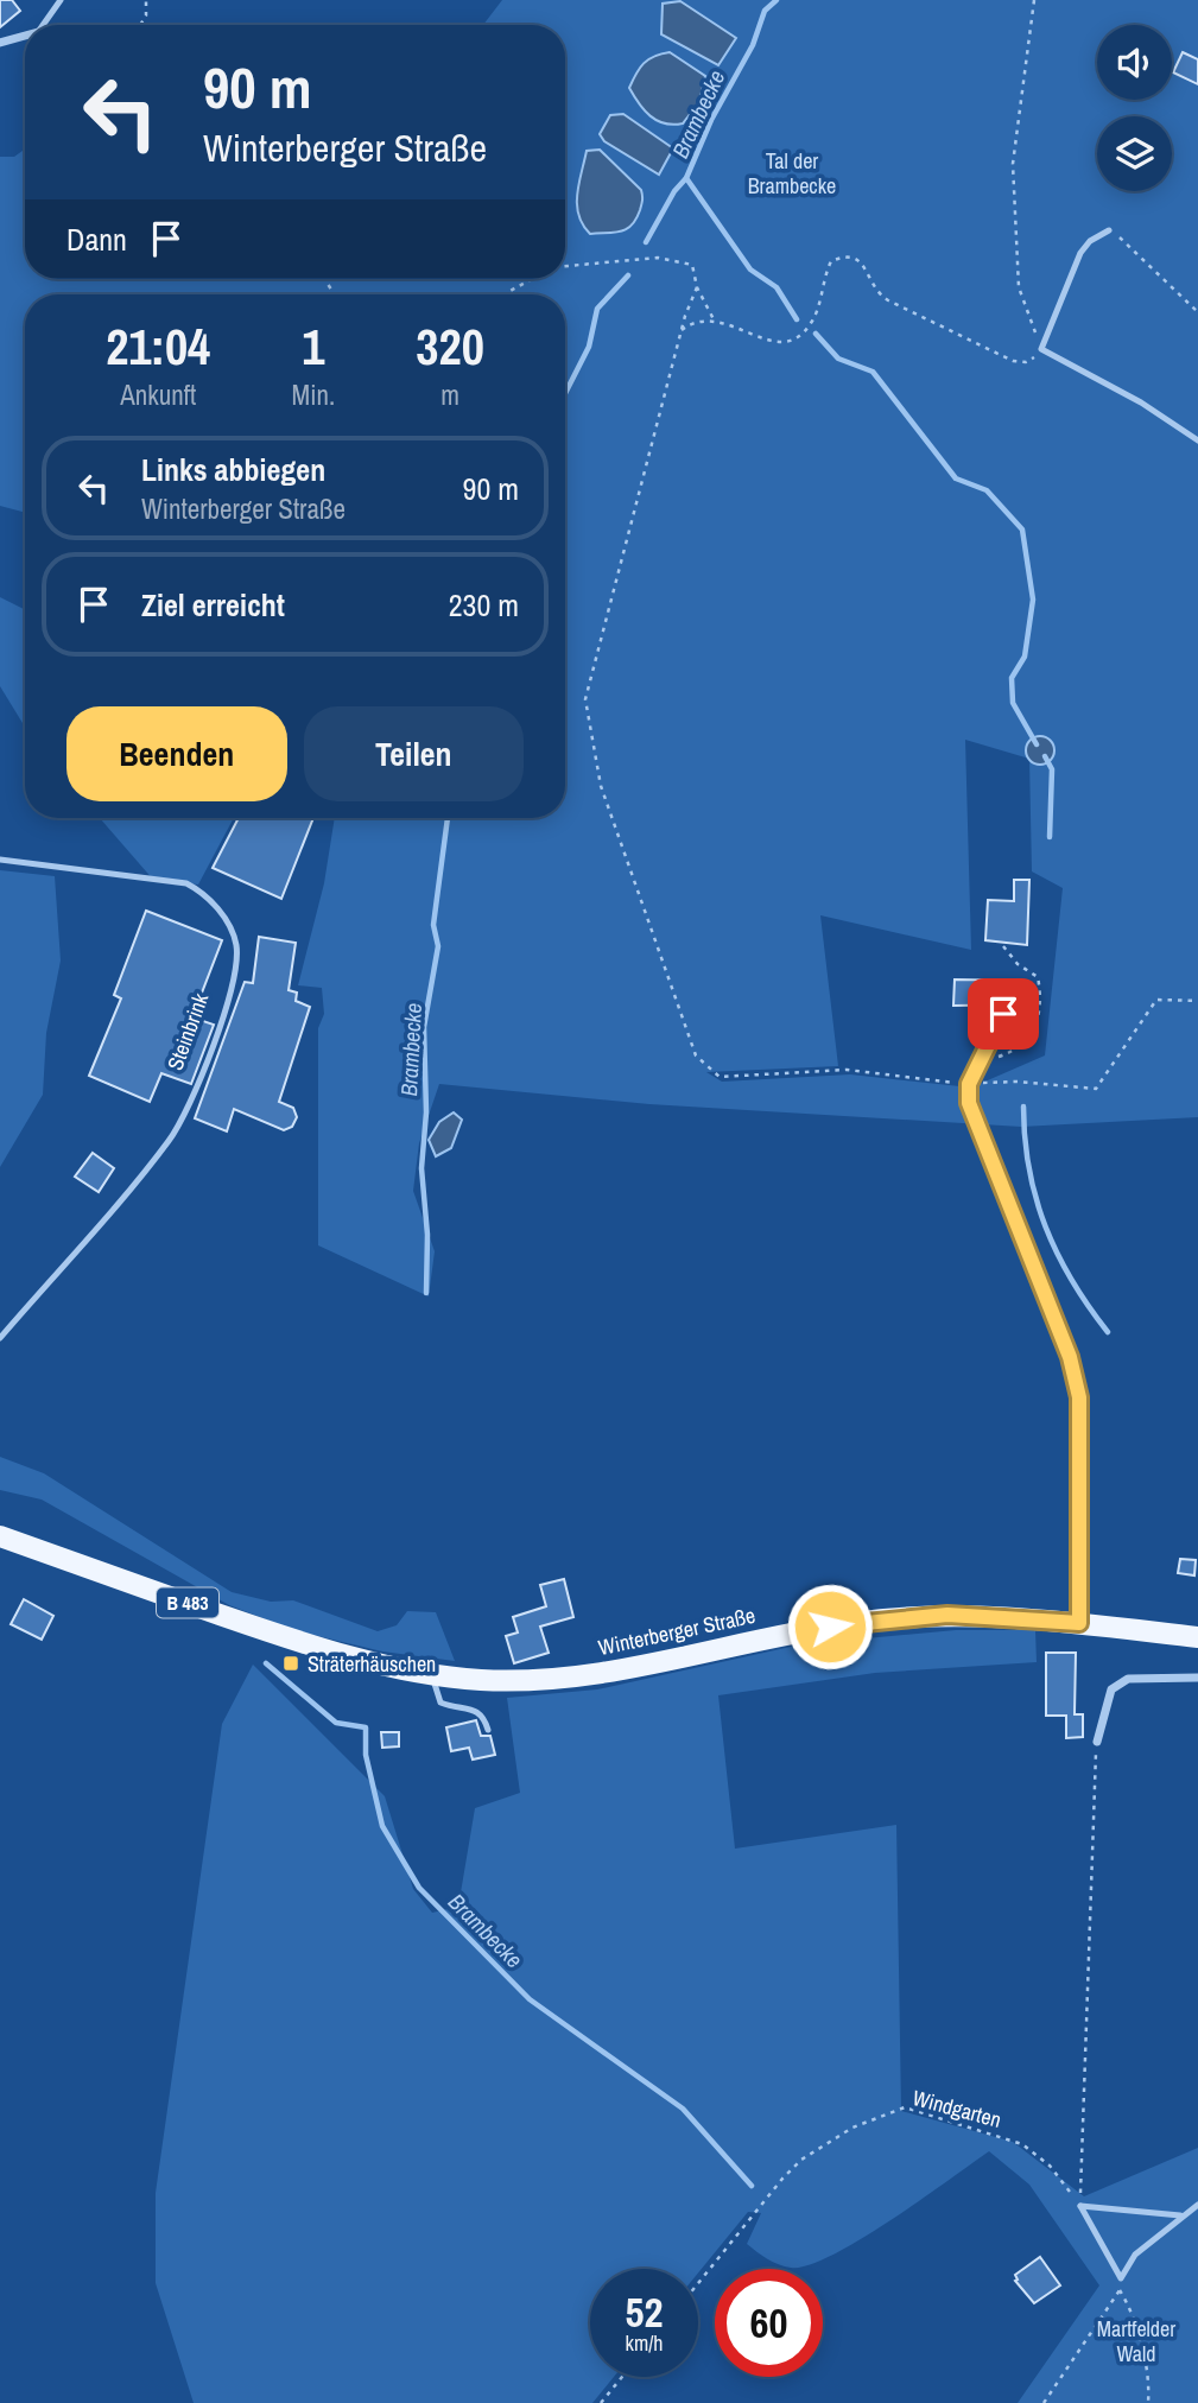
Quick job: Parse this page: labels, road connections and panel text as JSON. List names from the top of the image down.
{
  "streets": {
    "main road": ["B 483", "Winterberger Straße"],
    "lane": ["Steinbrink"],
    "path": ["Windgarten"]
  },
  "water": ["Brambecke"],
  "parks": ["Tal der Brambecke", "Martfelder Wald"],
  "places": {
    "transit": ["Sträterhäuschen"]
  },
  "page": {
    "turn": ["90 m", "Winterberger Straße"],
    "then": "Dann",
    "eta": [
      "21:04",
      "Ankunft",
      "1",
      "Min.",
      "320",
      "m"
    ],
    "list": [
      {
        "name": "Links abbiegen",
        "note": "Winterberger Straße",
        "value": "90 m"
      },
      {
        "name": "Ziel erreicht",
        "value": "230 m"
      }
    ],
    "buttons": ["Beenden", "Teilen"],
    "speed": "52 km/h",
    "limit": "60"
  }
}
